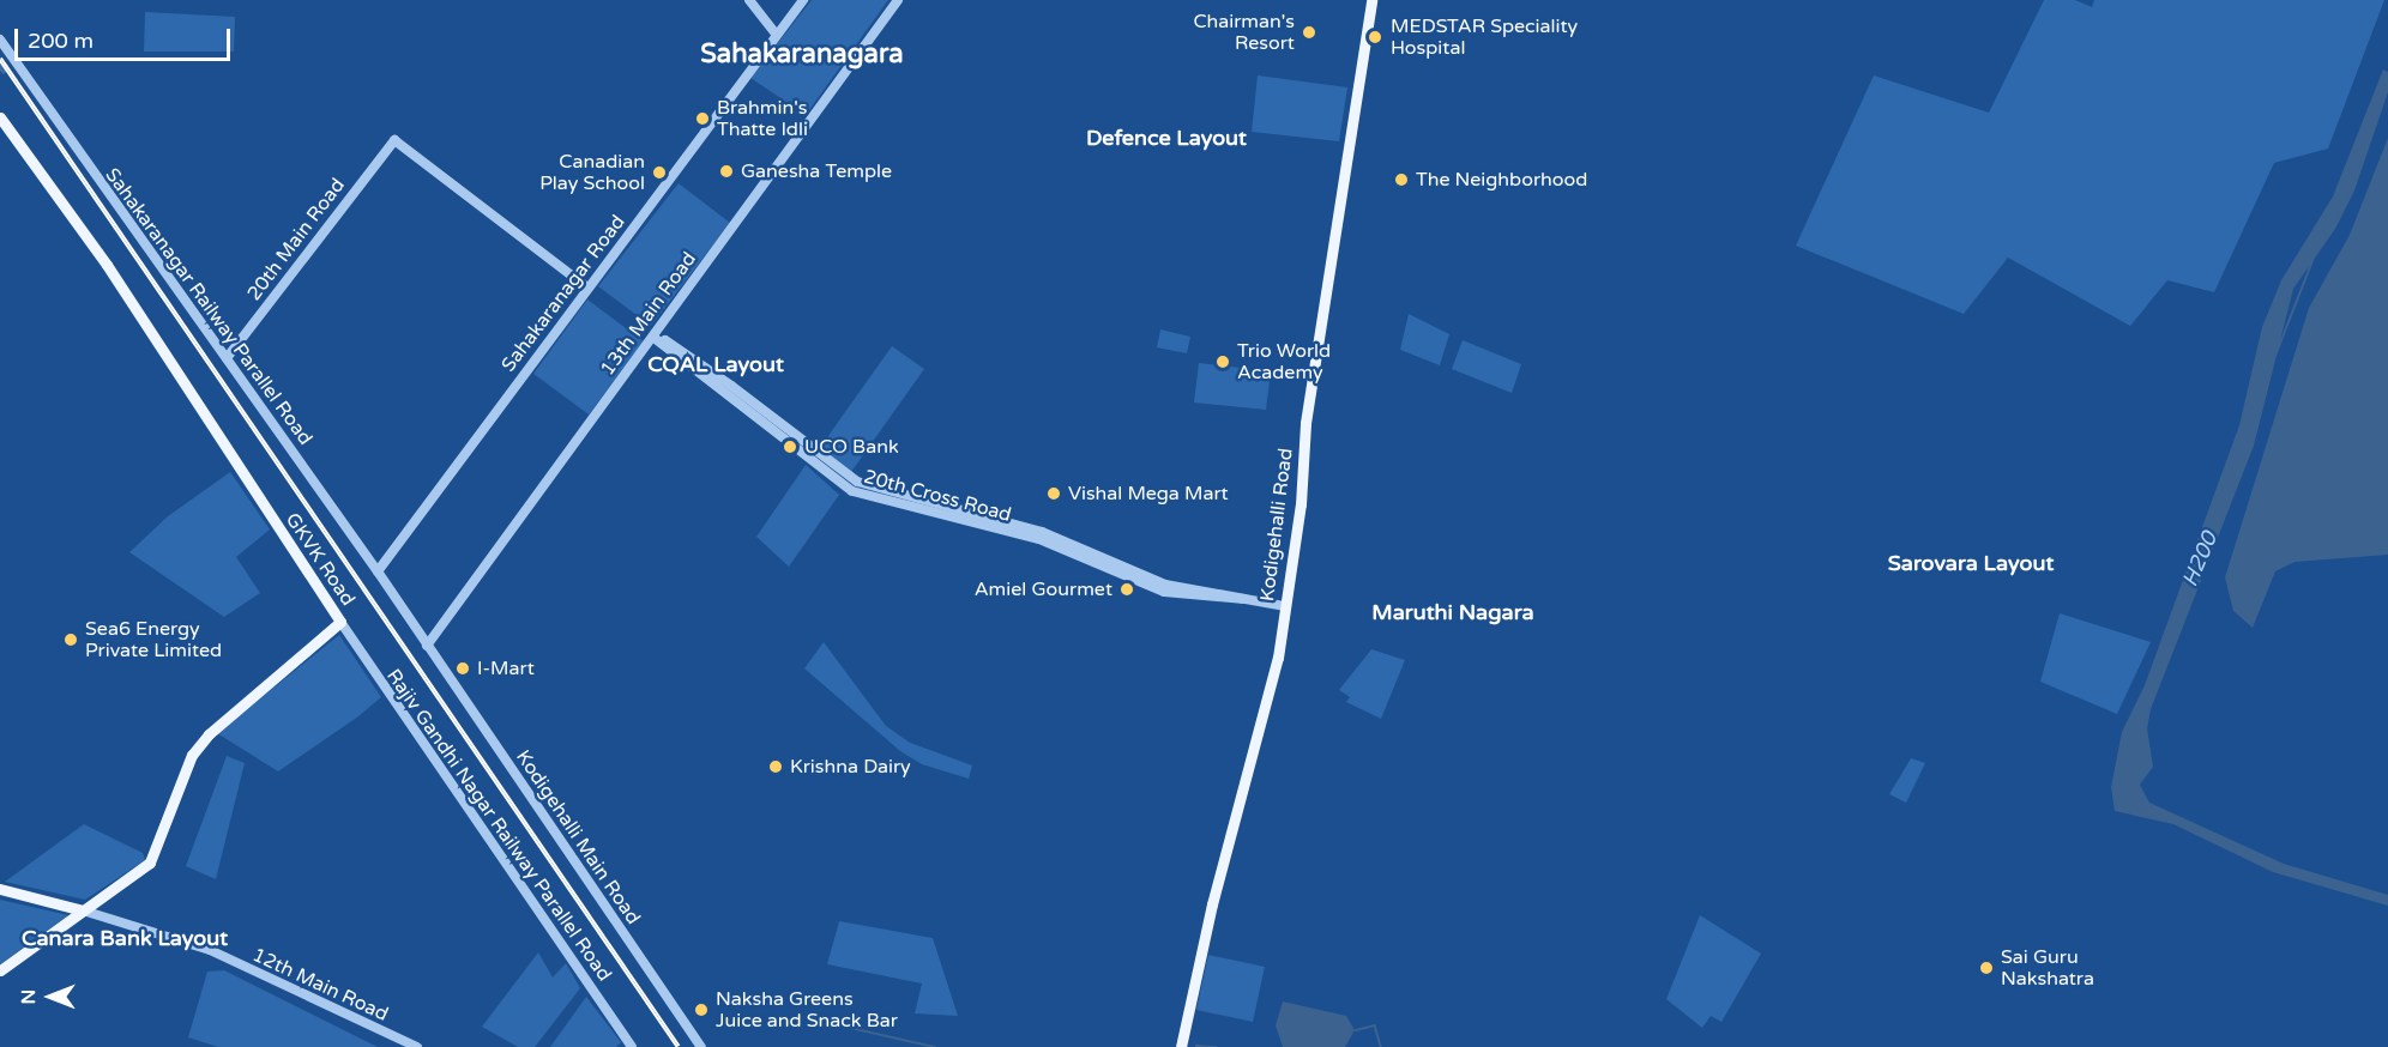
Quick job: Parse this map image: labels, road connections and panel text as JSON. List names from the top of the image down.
{
  "streets": {
    "main road": ["Kodigehalli Road", "GKVK Road"],
    "street": [
      "20th Main Road",
      "Sahakaranagar Road",
      "Sahakaranagar Railway Parallel Road",
      "13th Main Road",
      "20th Cross Road",
      "Rajiv Gandhi Nagar Railway Parallel Road",
      "Kodigehalli Main Road",
      "12th Main Road"
    ]
  },
  "crossings": [
    ["20th Main Road", "Sahakaranagar Road"],
    ["20th Main Road", "Sahakaranagar Railway Parallel Road"],
    ["Sahakaranagar Road", "Sahakaranagar Railway Parallel Road"],
    ["Sahakaranagar Railway Parallel Road", "13th Main Road"],
    ["Sahakaranagar Railway Parallel Road", "Kodigehalli Main Road"],
    ["13th Main Road", "20th Cross Road"],
    ["13th Main Road", "Kodigehalli Main Road"],
    ["20th Cross Road", "Kodigehalli Road"],
    ["GKVK Road", "Rajiv Gandhi Nagar Railway Parallel Road"],
    ["GKVK Road", "12th Main Road"]
  ],
  "districts": [
    "Sahakaranagara",
    "Defence Layout",
    "CQAL Layout",
    "Sarovara Layout",
    "Maruthi Nagara",
    "Canara Bank Layout"
  ],
  "water": ["H200"],
  "places": [
    "Chairman's Resort",
    "MEDSTAR Speciality Hospital",
    "Brahmin's Thatte Idli",
    "Ganesha Temple",
    "Canadian Play School",
    "The Neighborhood",
    "Trio World Academy",
    "UCO Bank",
    "Vishal Mega Mart",
    "Amiel Gourmet",
    "Sea6 Energy Private Limited",
    "I-Mart",
    "Krishna Dairy",
    "Sai Guru Nakshatra",
    "Naksha Greens Juice and Snack Bar"
  ],
  "scale_bar": "200 m",
  "north": "left"
}
